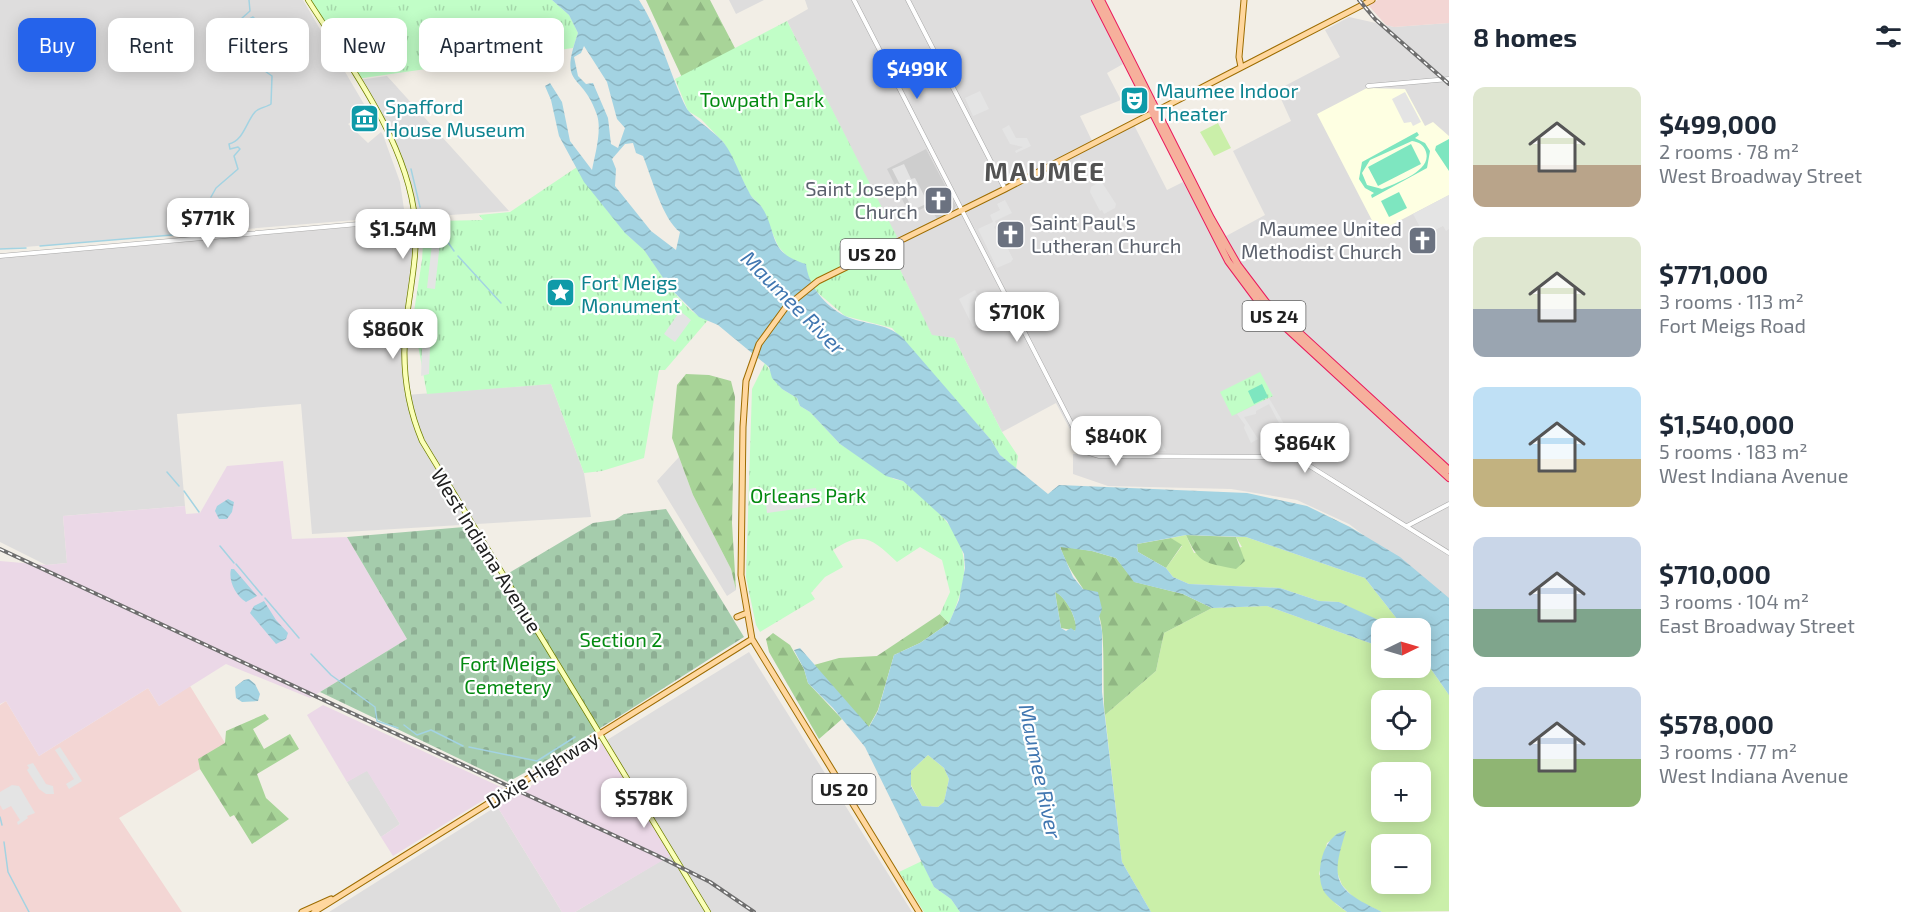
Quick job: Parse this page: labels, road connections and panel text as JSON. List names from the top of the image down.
{
  "streets": {
    "highway": ["US 24"],
    "main road": ["US 20", "West Indiana Avenue", "Dixie Highway"]
  },
  "crossings": [
    ["US 20", "US 24"],
    ["US 20", "Dixie Highway"],
    ["West Indiana Avenue", "Dixie Highway"]
  ],
  "districts": ["MAUMEE"],
  "water": ["Maumee River"],
  "parks": [
    "Towpath Park",
    "Orleans Park",
    "Section 2",
    "Fort Meigs Cemetery"
  ],
  "places": {
    "theatre": ["Maumee Indoor Theater"],
    "museum": ["Spafford House Museum"],
    "church": ["Saint Joseph Church", "Saint Paul's Lutheran Church", "Maumee United Methodist Church"],
    "place": ["Fort Meigs Monument"]
  },
  "north": "right",
  "page": {
    "heading": "8 homes",
    "chip": [
      "Buy",
      "Rent",
      "Filters",
      "New",
      "Apartment"
    ],
    "price": [
      "$499K",
      "$771K",
      "$1.54M",
      "$710K",
      "$860K",
      "$840K",
      "$864K",
      "$578K"
    ],
    "list": [
      {
        "name": "$499,000",
        "note": "2 rooms · 78 m² · West Broadway Street"
      },
      {
        "name": "$771,000",
        "note": "3 rooms · 113 m² · Fort Meigs Road"
      },
      {
        "name": "$1,540,000",
        "note": "5 rooms · 183 m² · West Indiana Avenue"
      },
      {
        "name": "$710,000",
        "note": "3 rooms · 104 m² · East Broadway Street"
      },
      {
        "name": "$578,000",
        "note": "3 rooms · 77 m² · West Indiana Avenue"
      }
    ],
    "map_buttons": ["+", "−"]
  }
}
